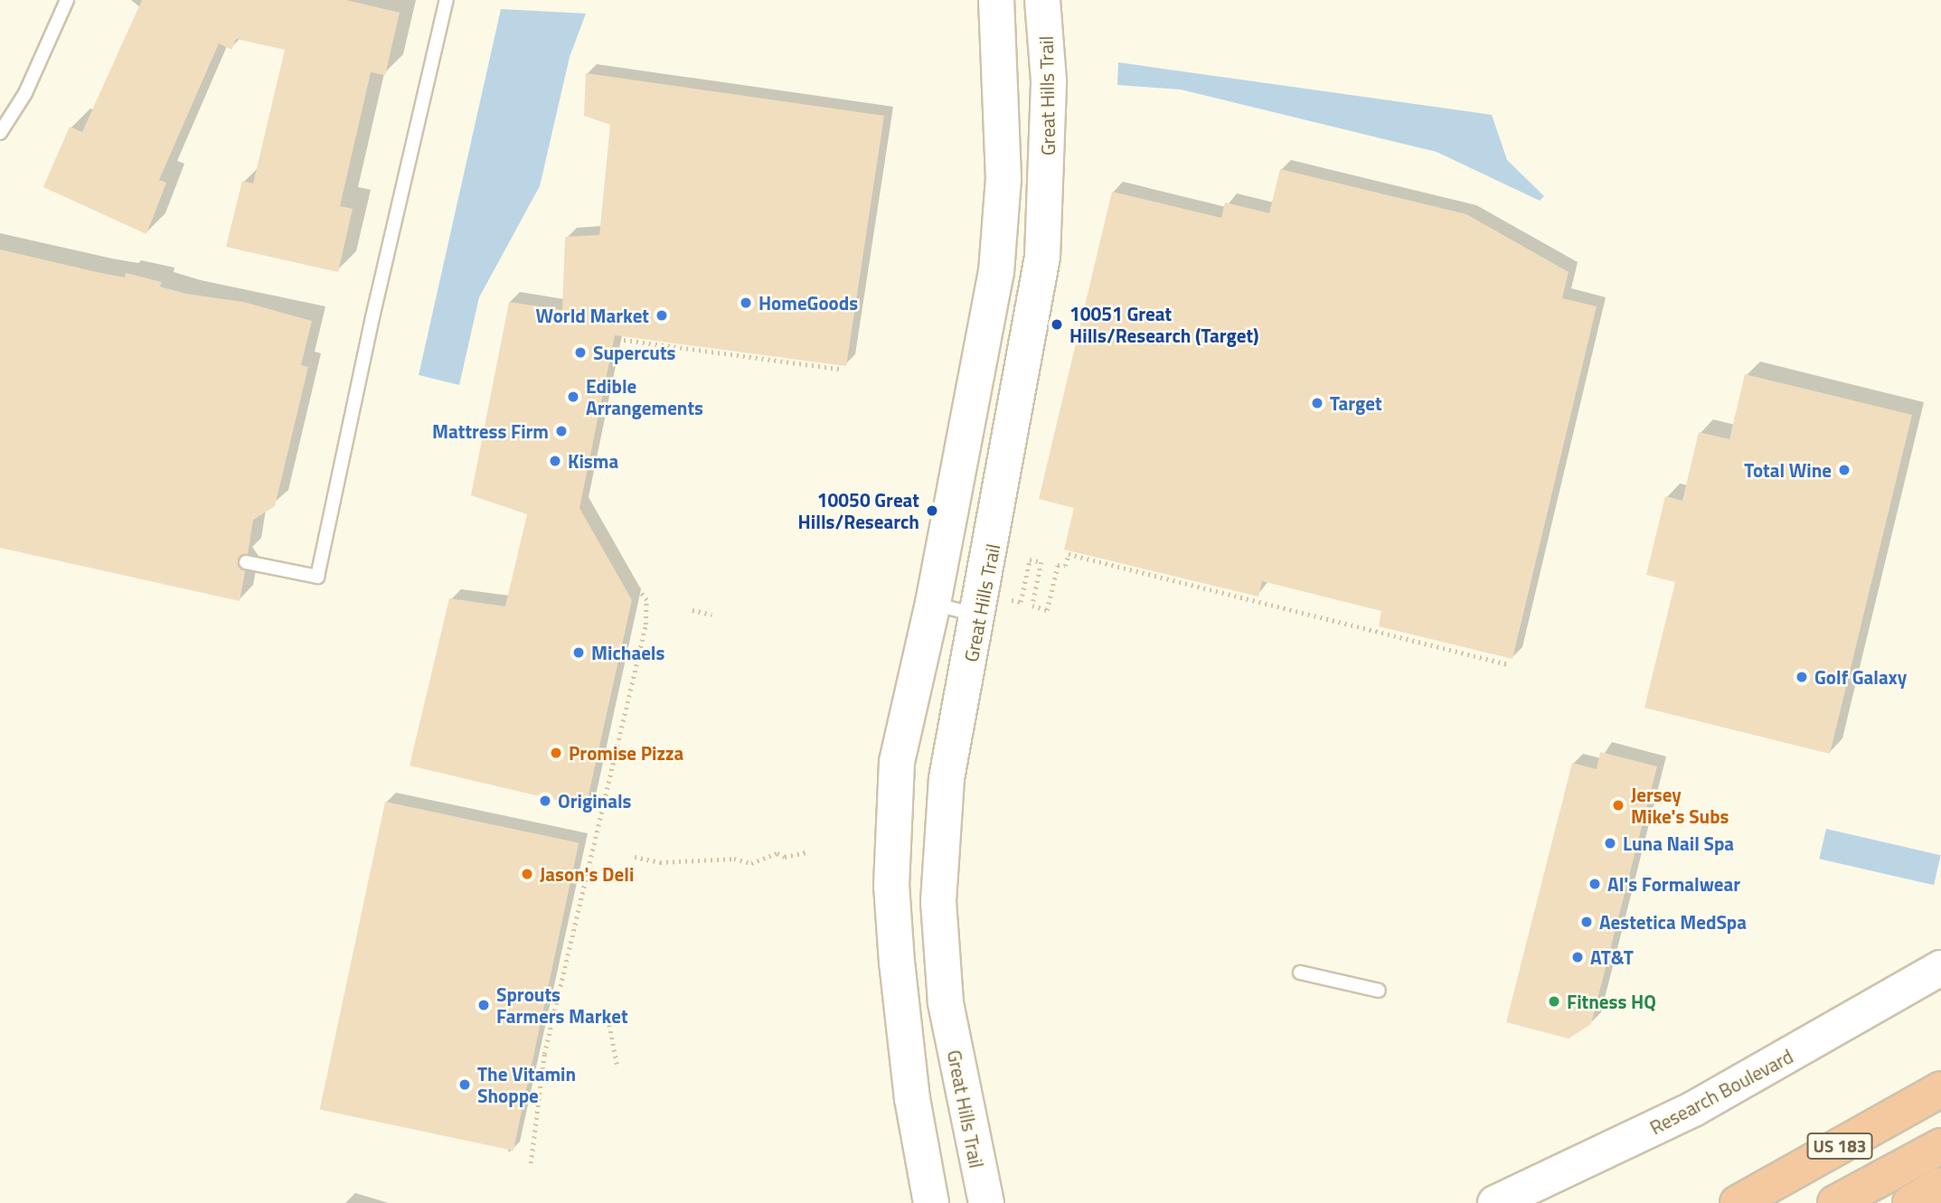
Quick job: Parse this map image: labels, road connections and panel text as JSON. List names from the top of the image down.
{
  "streets": {
    "highway": ["US 183"],
    "street": ["Great Hills Trail", "Research Boulevard"]
  },
  "places": [
    "HomeGoods",
    "World Market",
    "10051 Great Hills/Research (Target)",
    "Supercuts",
    "Edible Arrangements",
    "Target",
    "Mattress Firm",
    "Kisma",
    "Total Wine",
    "10050 Great Hills/Research",
    "Michaels",
    "Golf Galaxy",
    "Promise Pizza",
    "Originals",
    "Jersey Mike's Subs",
    "Luna Nail Spa",
    "Jason's Deli",
    "Al's Formalwear",
    "Aestetica MedSpa",
    "AT&T",
    "Fitness HQ",
    "Sprouts Farmers Market",
    "The Vitamin Shoppe"
  ]
}
